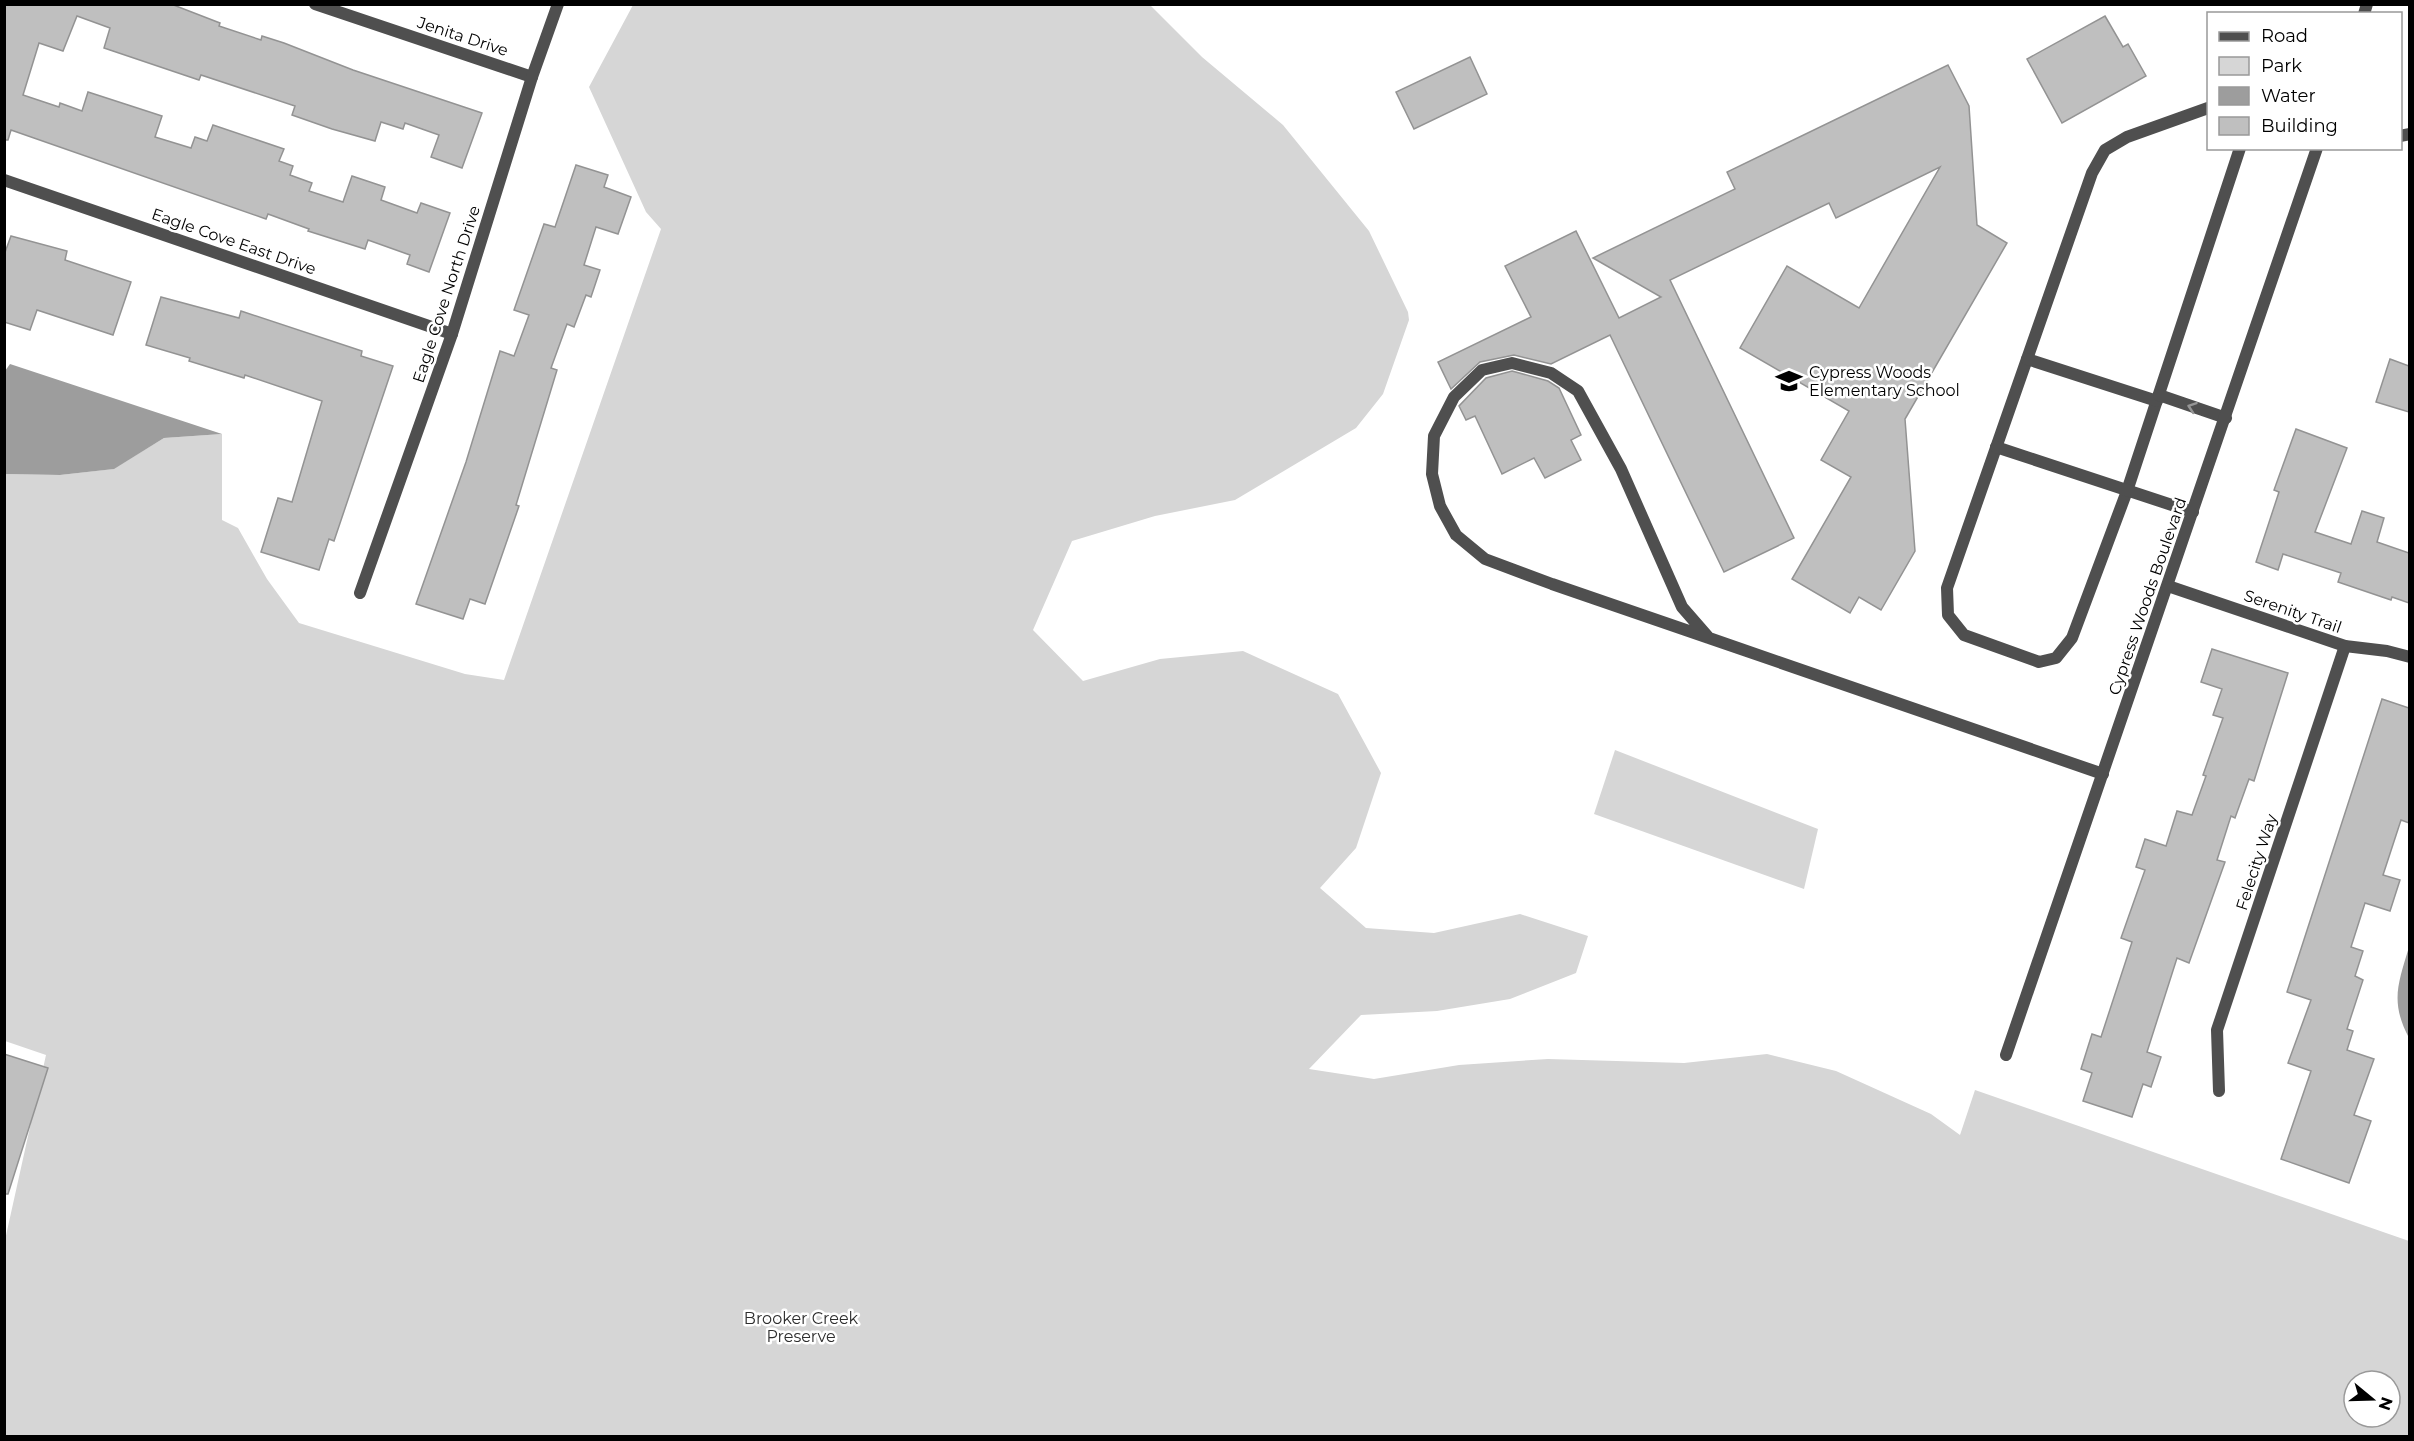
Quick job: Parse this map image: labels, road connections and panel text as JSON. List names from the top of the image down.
{
  "streets": {
    "street": [
      "Jenita Drive",
      "Eagle Cove East Drive",
      "Eagle Cove North Drive",
      "Cypress Woods Boulevard",
      "Serenity Trail",
      "Felecity Way"
    ]
  },
  "crossings": [
    ["Jenita Drive", "Eagle Cove North Drive"],
    ["Eagle Cove East Drive", "Eagle Cove North Drive"],
    ["Cypress Woods Boulevard", "Serenity Trail"],
    ["Serenity Trail", "Felecity Way"]
  ],
  "parks": ["Brooker Creek Preserve"],
  "places": {
    "school or university": ["Cypress Woods Elementary School"]
  },
  "legend": [
    "Road",
    "Park",
    "Water",
    "Building"
  ],
  "north": "right"
}
